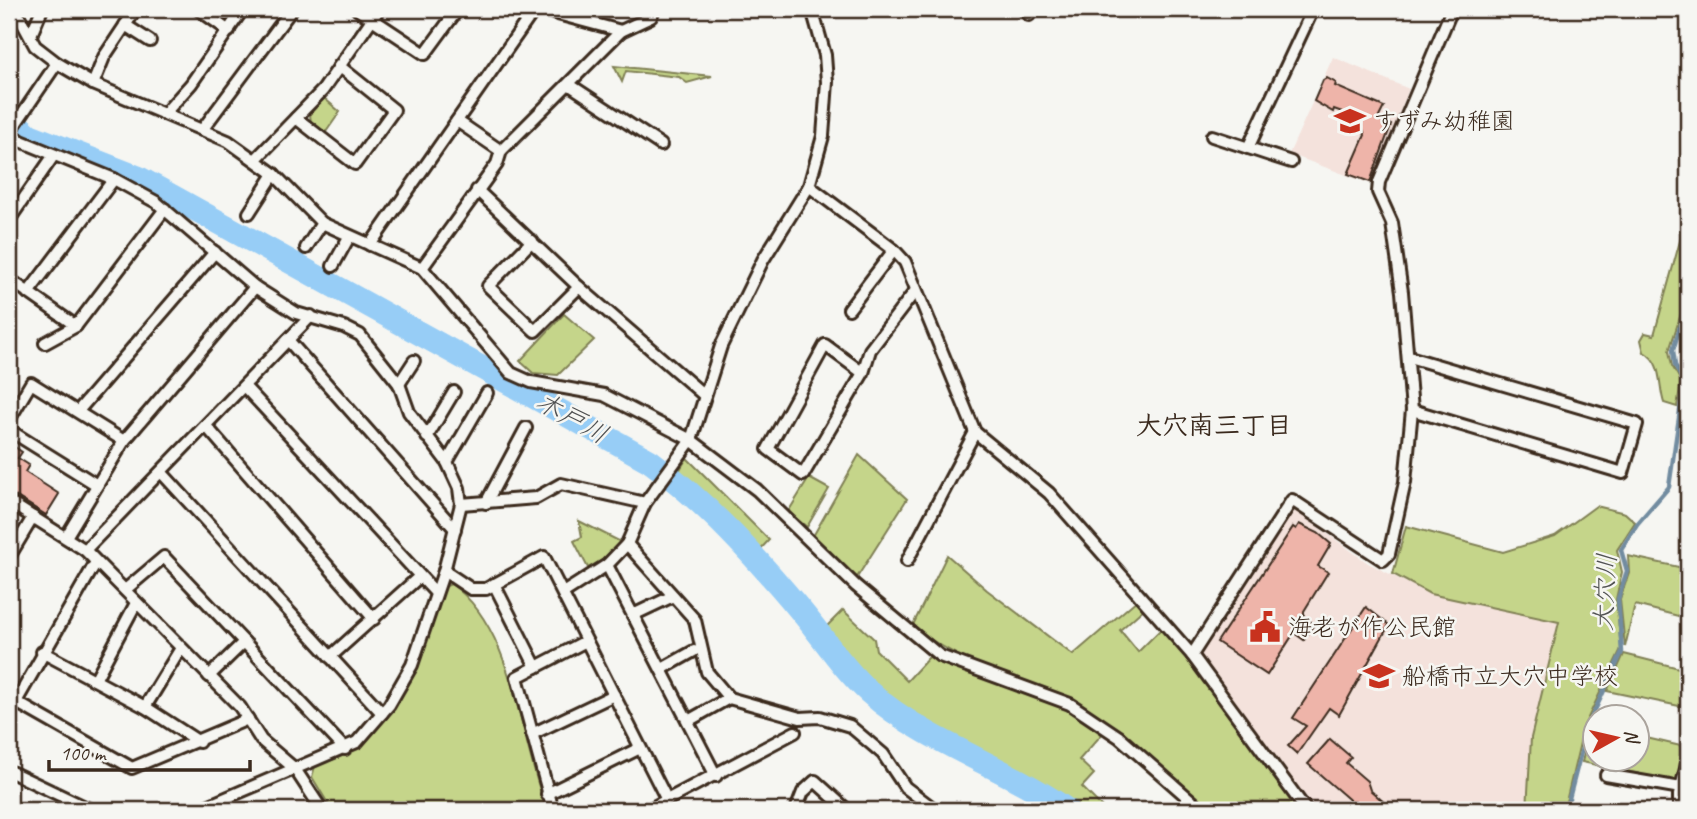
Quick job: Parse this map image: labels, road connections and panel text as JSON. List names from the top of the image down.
{
  "districts": ["大穴南三丁目"],
  "water": ["木戸川", "大穴川"],
  "places": {
    "school or university": ["すずみ幼稚園", "船橋市立大穴中学校"],
    "public building": ["海老が作公民館"]
  },
  "scale_bar": "100 m",
  "north": "right"
}
